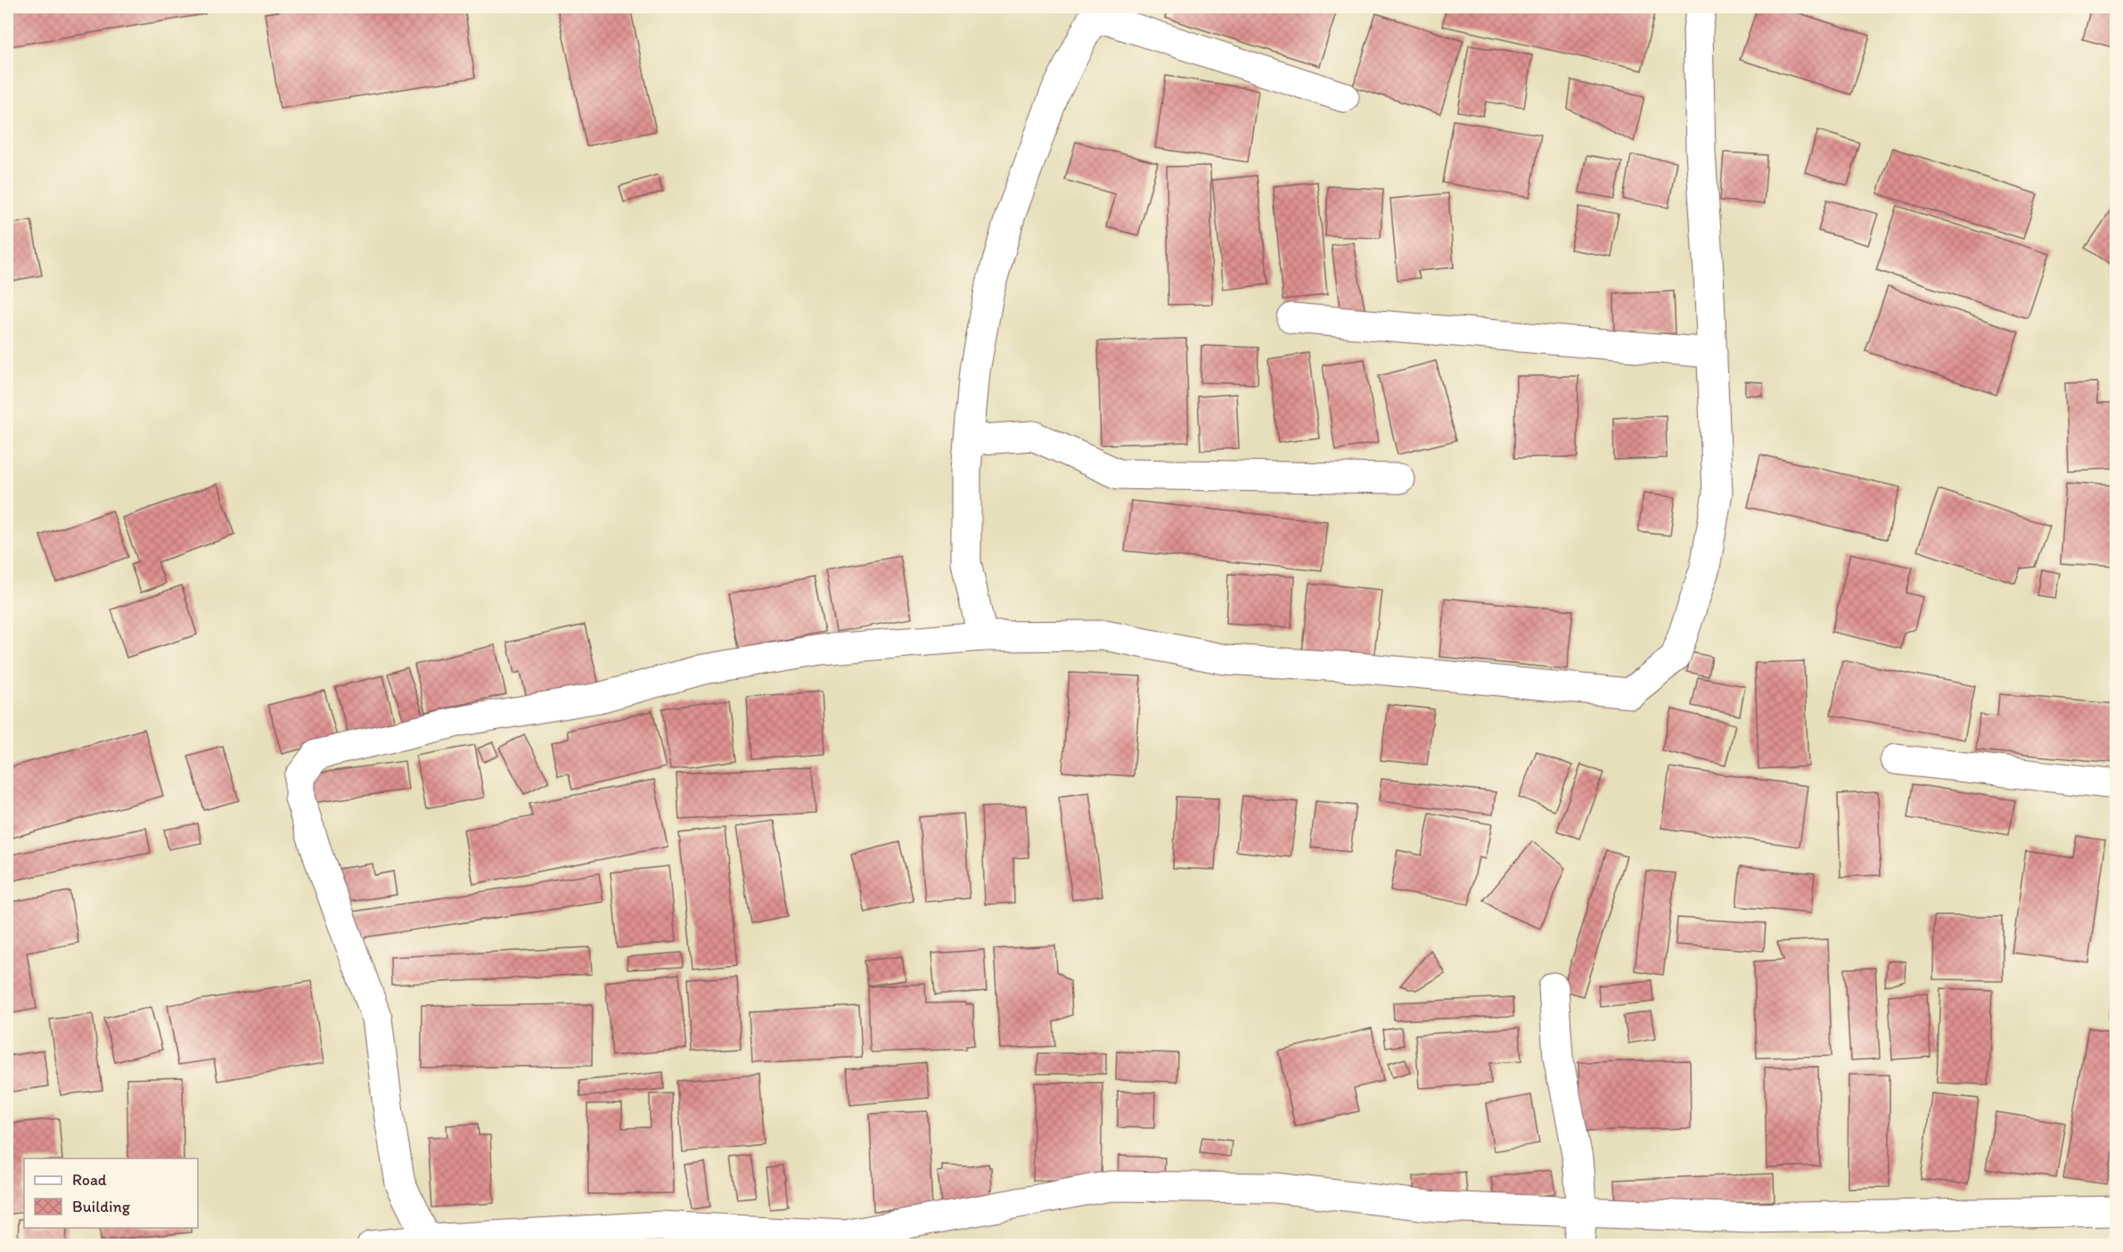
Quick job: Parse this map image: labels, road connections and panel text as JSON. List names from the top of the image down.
{
  "legend": ["Road", "Building"]
}
